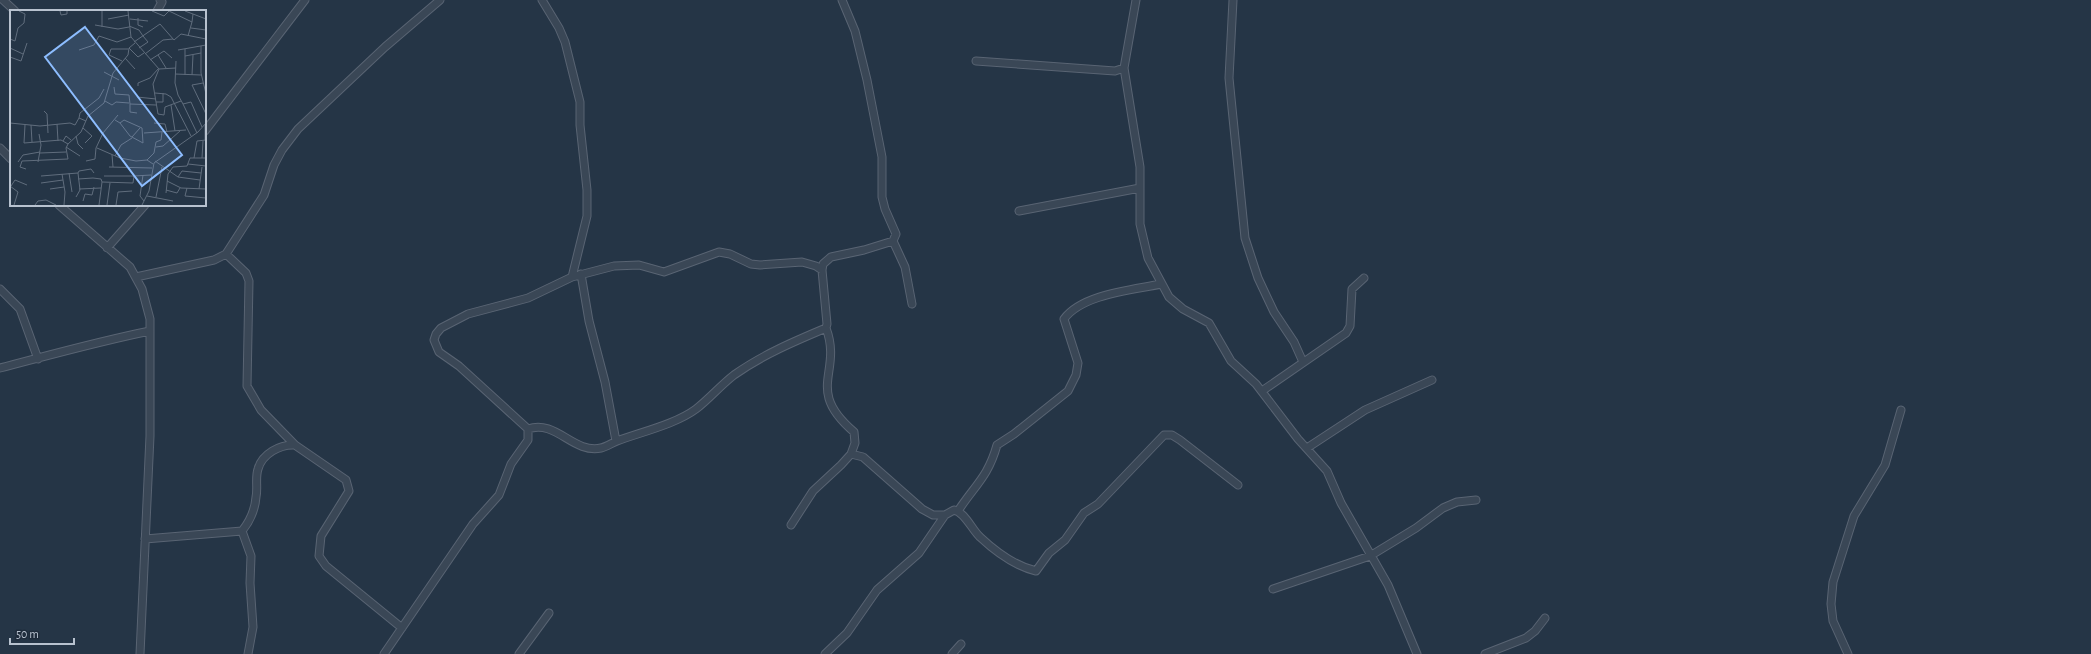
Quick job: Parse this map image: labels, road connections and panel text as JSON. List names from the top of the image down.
{
  "scale_bar": "50 m"
}
